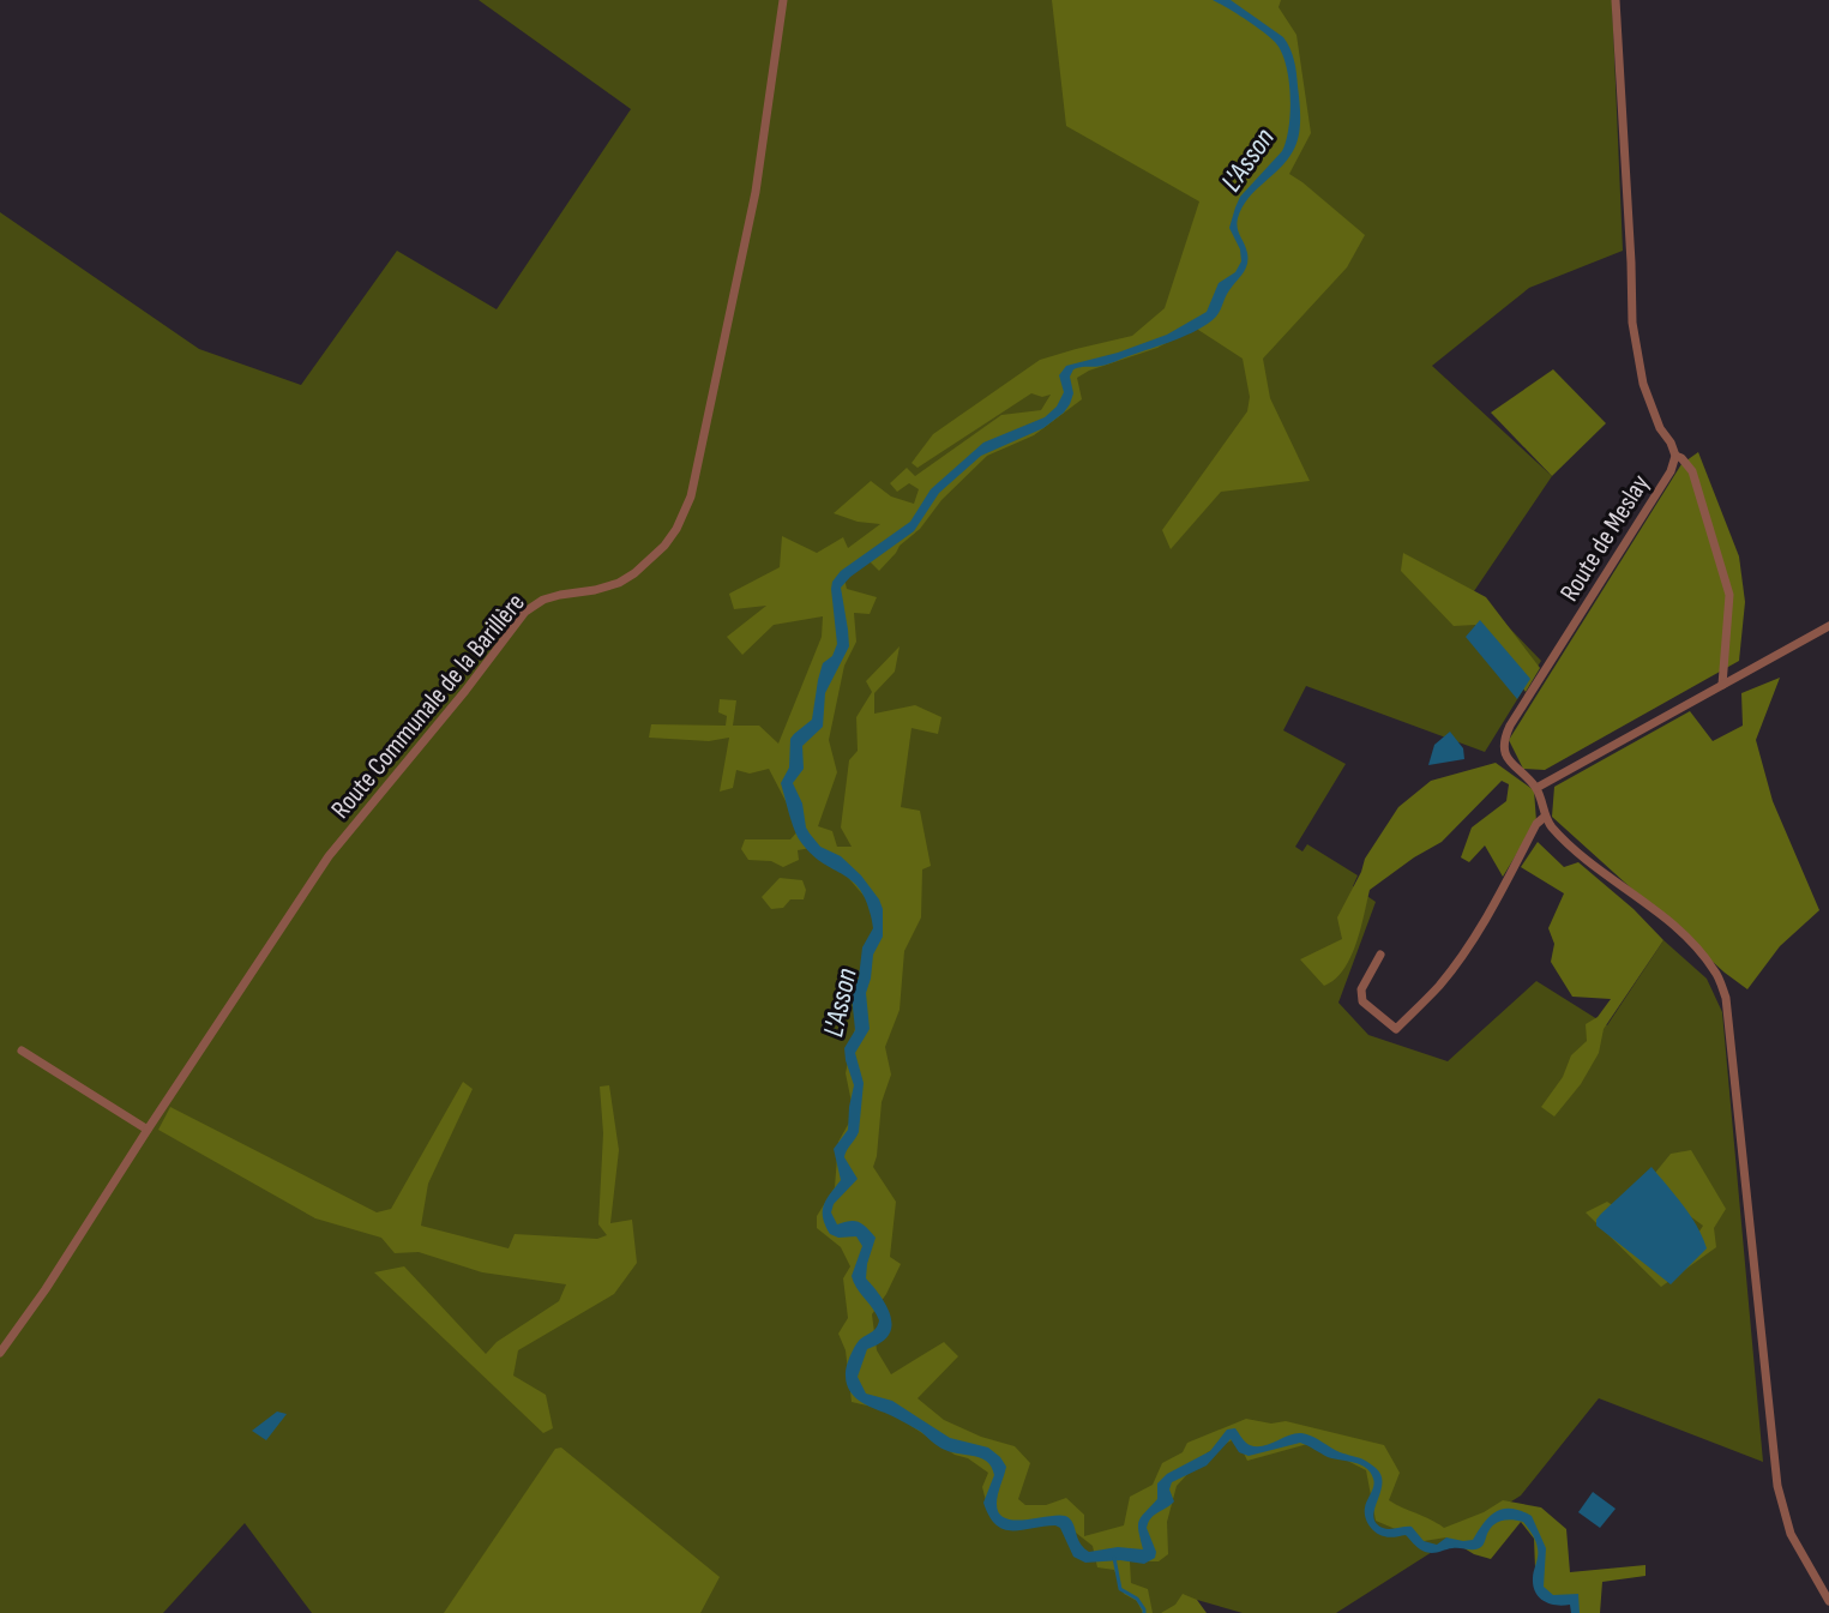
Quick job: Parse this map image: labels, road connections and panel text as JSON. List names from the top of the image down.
{
  "streets": {
    "street": ["Route de Meslay", "Route Communale de la Barillère"]
  },
  "water": ["L'Asson"]
}
